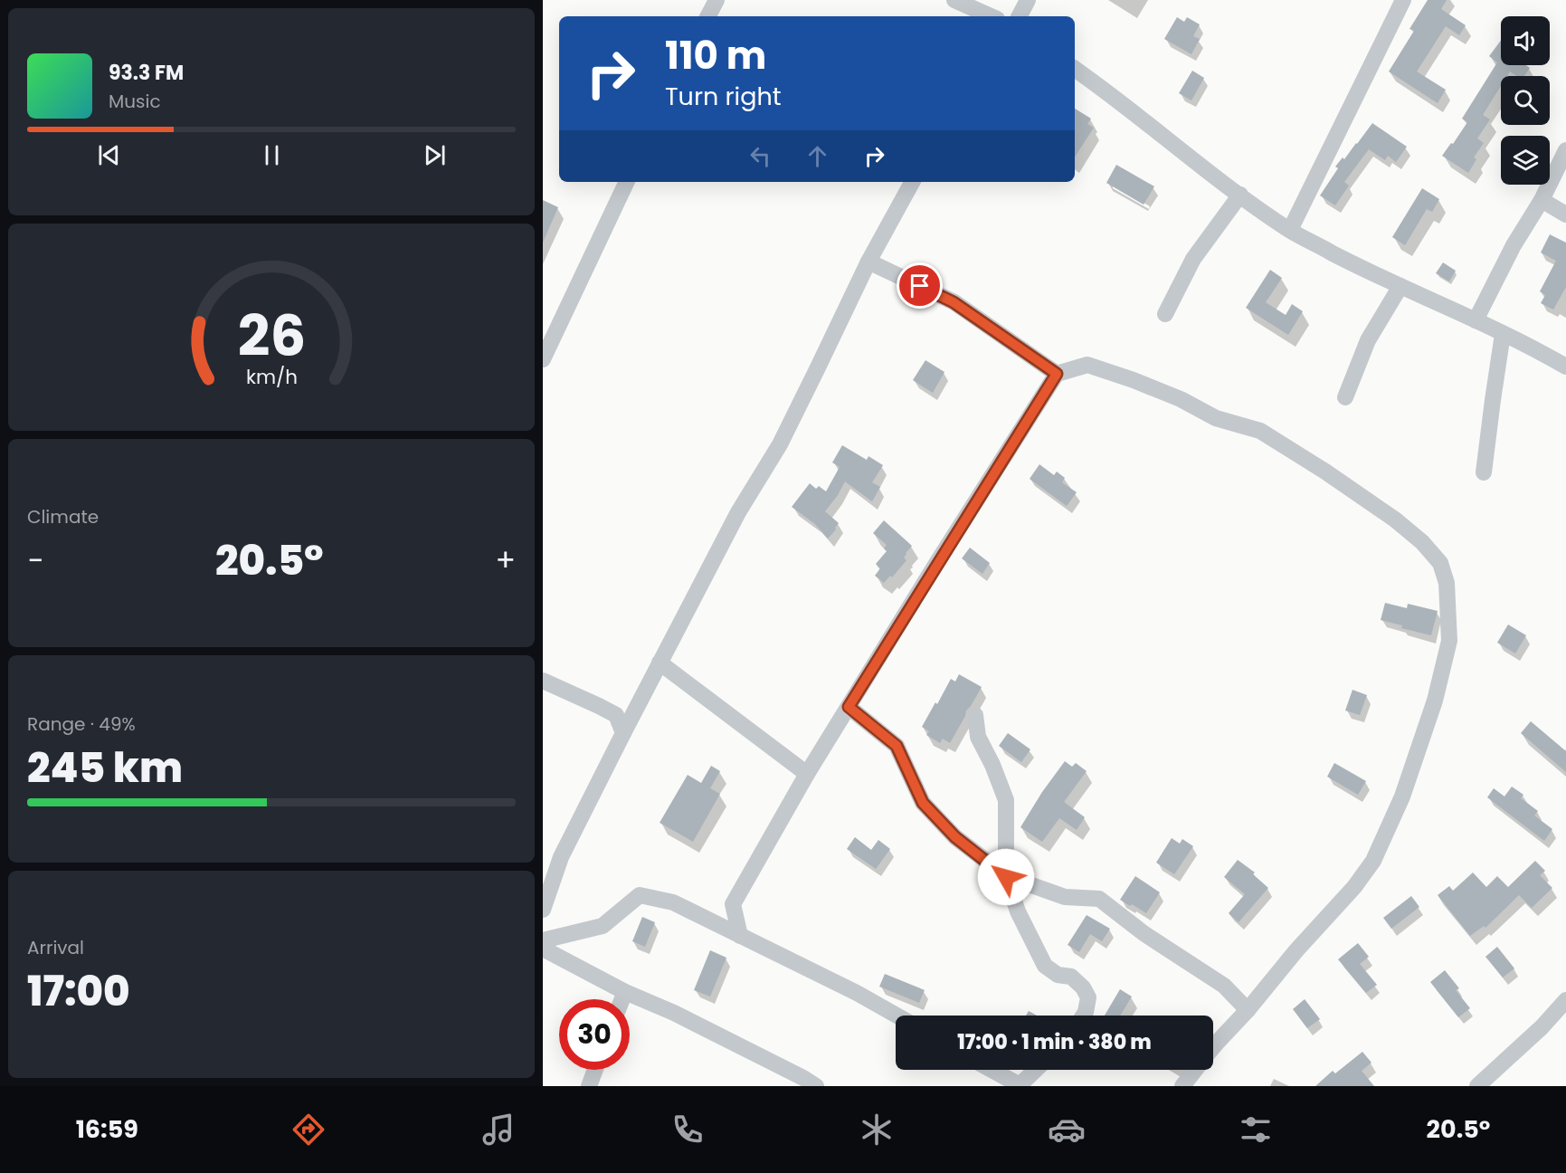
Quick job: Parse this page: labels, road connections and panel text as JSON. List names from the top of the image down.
{
  "page": {
    "turn": ["110 m", "Turn right"],
    "song": ["93.3 FM", "Music"],
    "tile": [
      "Climate",
      ["Range · 49%", "245 km"],
      ["Arrival", "17:00"]
    ],
    "heat": ["−", "20.5°", "+"],
    "limit": "30",
    "trip": "17:00 · 1 min · 380 m",
    "tabs": ["16:59", "20.5°"],
    "gauge": ["26", "km/h"]
  }
}
